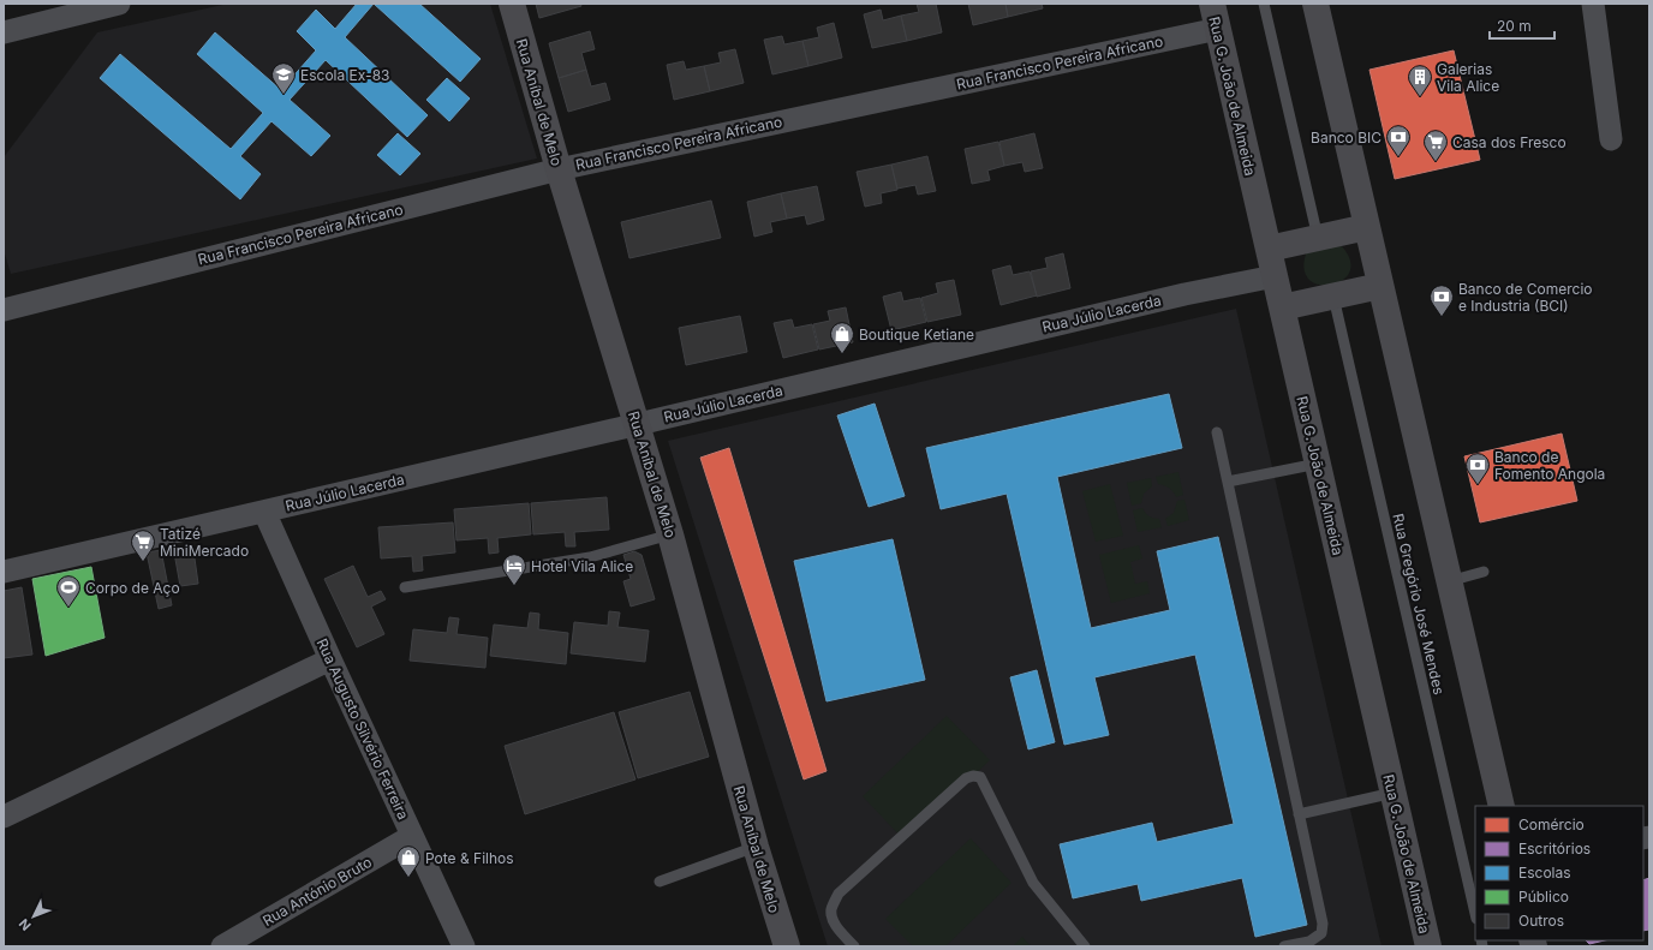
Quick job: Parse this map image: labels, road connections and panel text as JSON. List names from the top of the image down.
{
  "streets": {
    "street": [
      "Rua Francisco Pereira Africano",
      "Rua G. João de Almeida",
      "Rua Aníbal de Melo",
      "Rua Júlio Lacerda",
      "Rua Augusto Silvério Ferreira",
      "Rua António Bruto"
    ],
    "lane": ["Rua Gregório José Mendes"]
  },
  "crossings": [
    ["Rua Francisco Pereira Africano", "Rua G. João de Almeida"],
    ["Rua Francisco Pereira Africano", "Rua Aníbal de Melo"],
    ["Rua G. João de Almeida", "Rua Júlio Lacerda"],
    ["Rua Aníbal de Melo", "Rua Júlio Lacerda"],
    ["Rua Júlio Lacerda", "Rua Augusto Silvério Ferreira"],
    ["Rua Augusto Silvério Ferreira", "Rua António Bruto"]
  ],
  "places": {
    "school or university": ["Escola Ex-83"],
    "building": ["Galerias Vila Alice"],
    "bank": ["Banco BIC", "Banco de Comercio e Industria (BCI)", "Banco de Fomento Angola"],
    "supermarket": ["Casa dos Fresco", "Tatizé MiniMercado"],
    "shop": ["Boutique Ketiane", "Pote & Filhos"],
    "hotel": ["Hotel Vila Alice"],
    "sports": ["Corpo de Aço"]
  },
  "legend": [
    "Comércio",
    "Escritórios",
    "Escolas",
    "Público",
    "Outros"
  ],
  "scale_bar": "20 m",
  "north": "bottom left"
}
